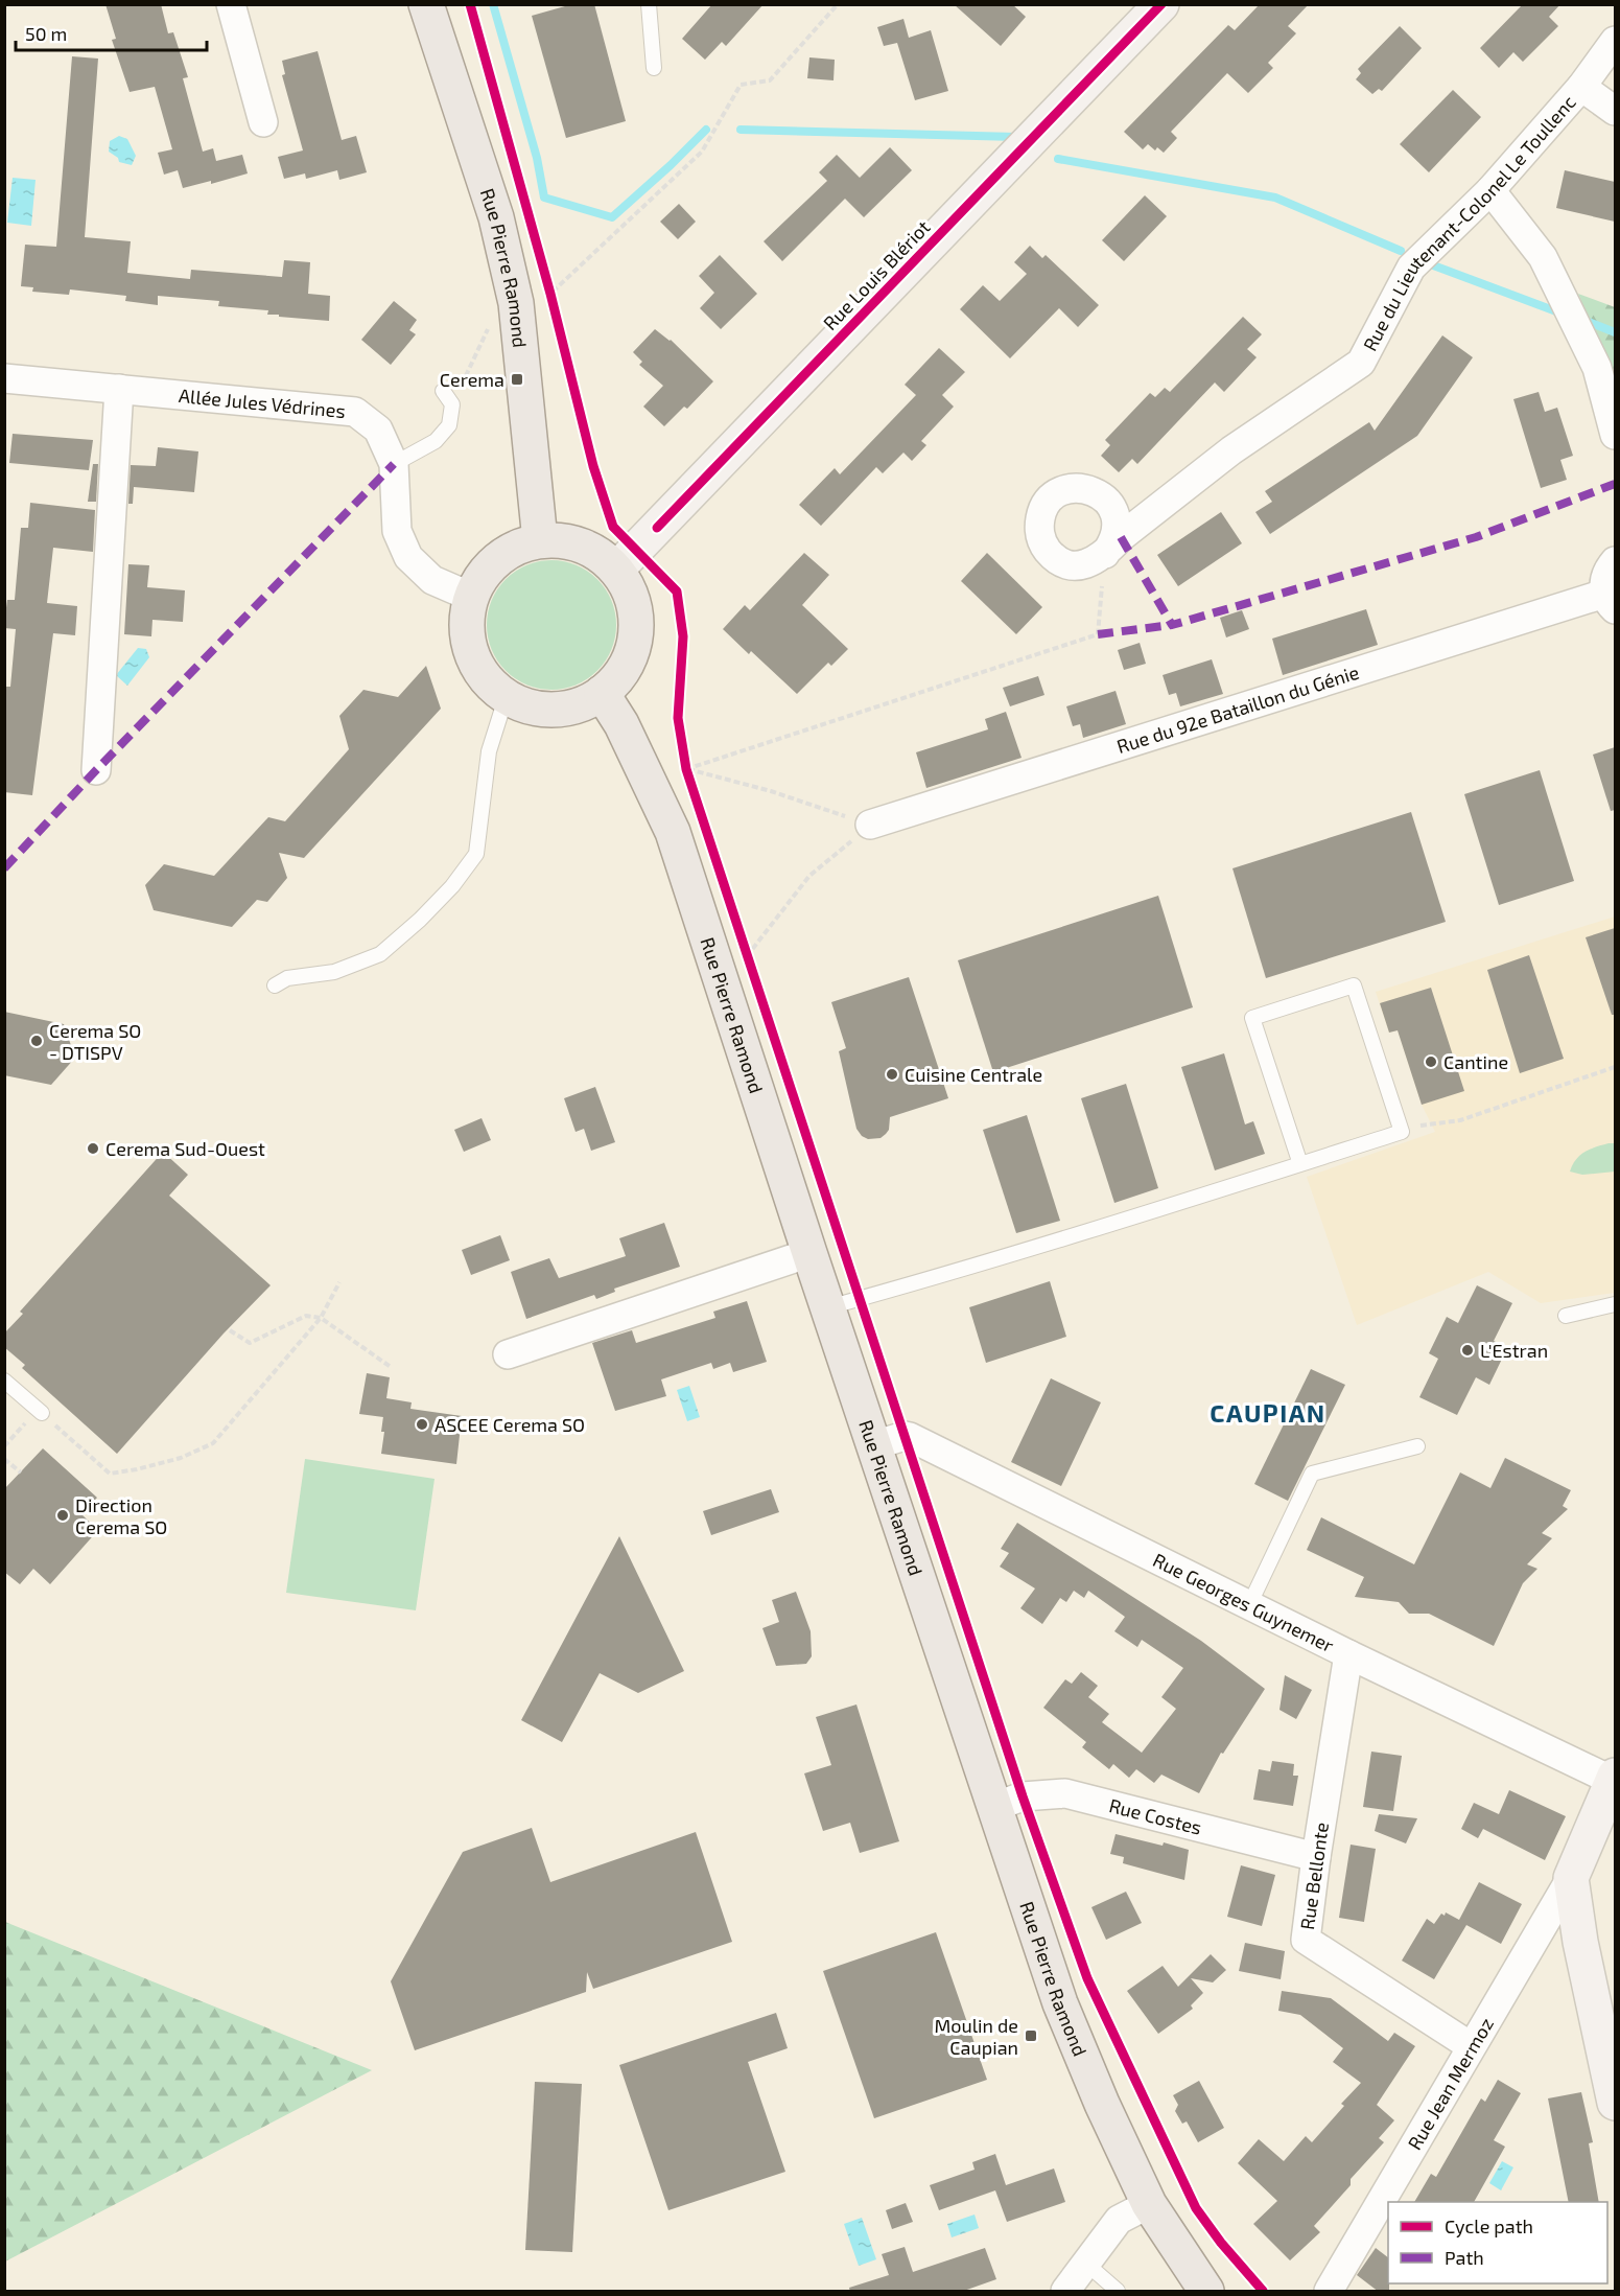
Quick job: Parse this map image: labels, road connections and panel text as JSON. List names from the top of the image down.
{
  "streets": {
    "main road": ["Rue Pierre Ramond"],
    "street": [
      "Rue du Lieutenant-Colonel Le Toullenc",
      "Rue Louis Blériot",
      "Allée Jules Védrines",
      "Rue du 92e Bataillon du Génie",
      "Rue Georges Guynemer",
      "Rue Costes",
      "Rue Bellonte",
      "Rue Jean Mermoz"
    ]
  },
  "crossings": [
    ["Rue Pierre Ramond", "Rue Louis Blériot"],
    ["Rue Pierre Ramond", "Allée Jules Védrines"],
    ["Rue Pierre Ramond", "Rue Georges Guynemer"],
    ["Rue Pierre Ramond", "Rue Costes"],
    ["Rue Louis Blériot", "Allée Jules Védrines"],
    ["Rue Georges Guynemer", "Rue Bellonte"],
    ["Rue Costes", "Rue Bellonte"],
    ["Rue Bellonte", "Rue Jean Mermoz"]
  ],
  "districts": ["CAUPIAN"],
  "places": {
    "transit": ["Cerema", "Moulin de Caupian"],
    "other": [
      "Cerema SO - DTISPV",
      "Cantine",
      "Cuisine Centrale",
      "Cerema Sud-Ouest",
      "L'Estran",
      "ASCEE Cerema SO",
      "Direction Cerema SO"
    ]
  },
  "legend": ["Cycle path", "Path"],
  "scale_bar": "50 m"
}
